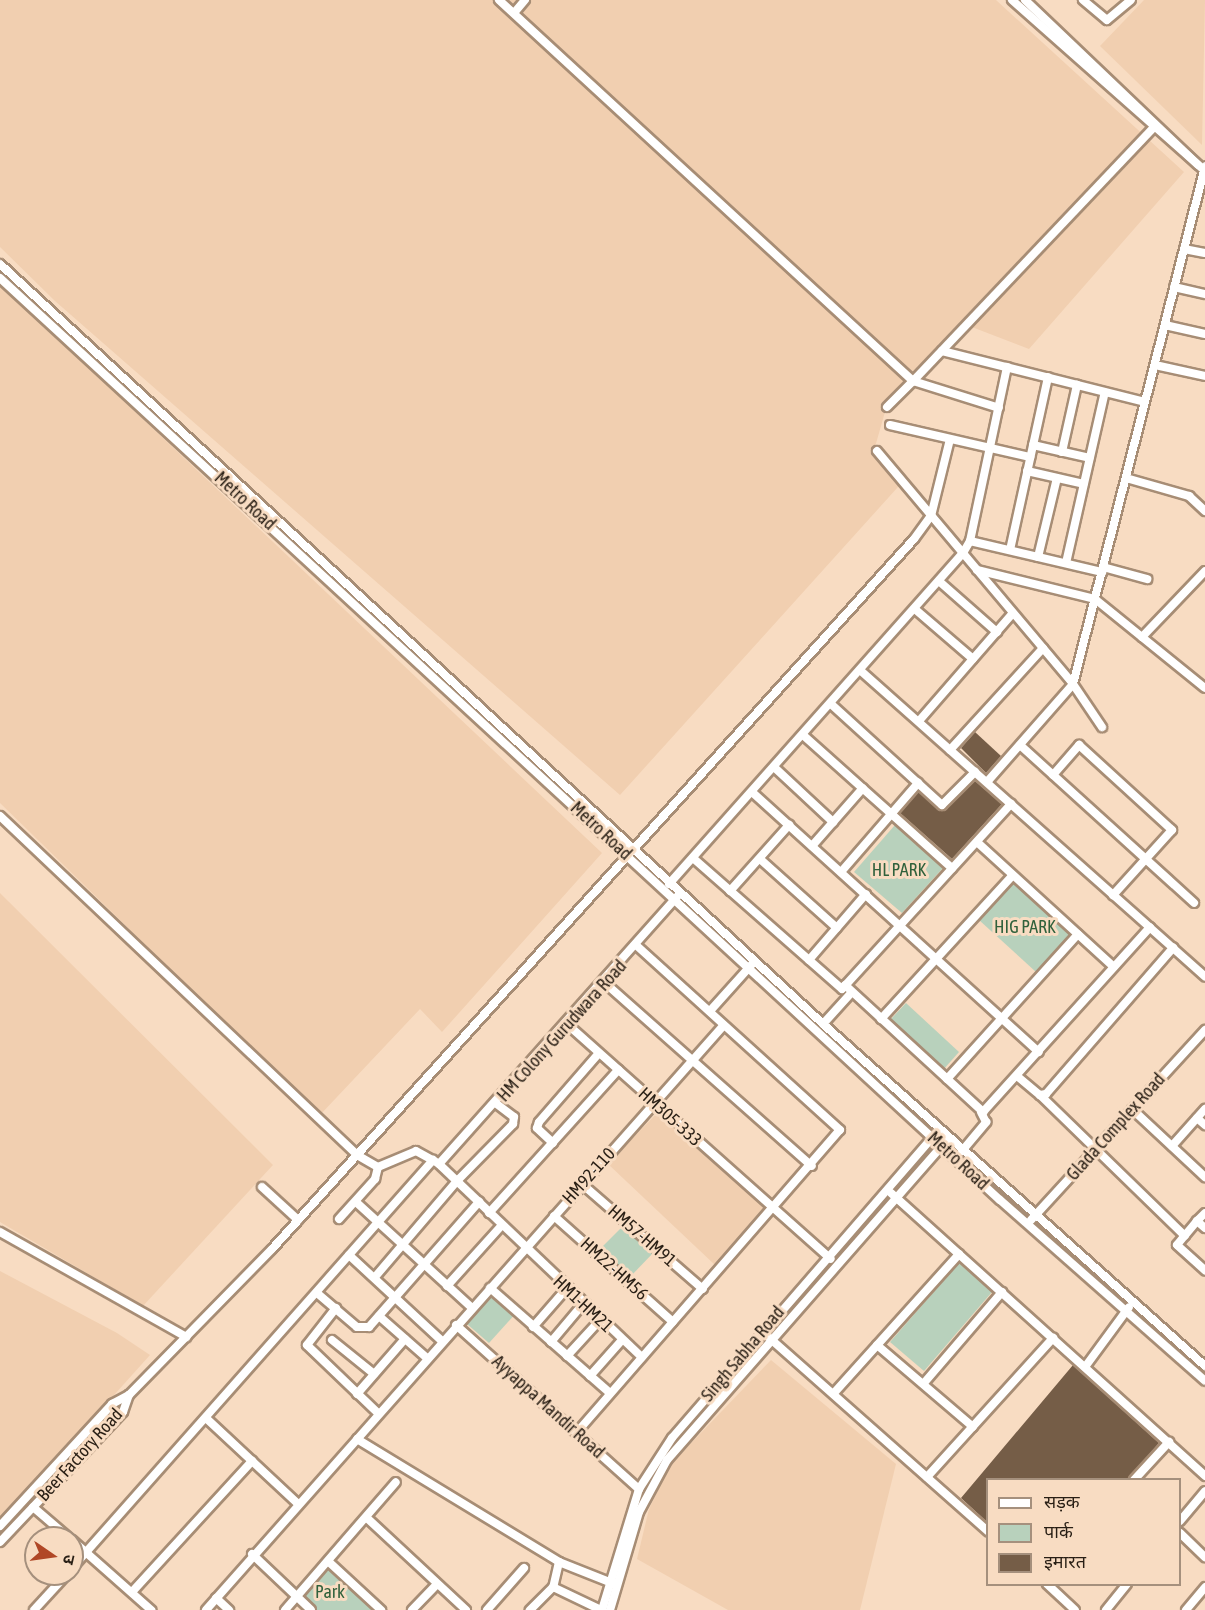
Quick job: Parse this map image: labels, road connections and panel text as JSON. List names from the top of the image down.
{
  "streets": {
    "street": [
      "Metro Road",
      "HM Colony Gurudwara Road",
      "HM305-333",
      "Glada Complex Road",
      "HM92-110",
      "HM57-HM91",
      "HM22-HM56",
      "HM1-HM21",
      "Singh Sabha Road",
      "Ayyappa Mandir Road",
      "Beer Factory Road"
    ]
  },
  "crossings": [
    ["Metro Road", "HM Colony Gurudwara Road"],
    ["Metro Road", "Glada Complex Road"],
    ["Metro Road", "Singh Sabha Road"],
    ["HM Colony Gurudwara Road", "HM305-333"],
    ["HM Colony Gurudwara Road", "HM1-HM21"],
    ["HM305-333", "HM92-110"],
    ["HM305-333", "Singh Sabha Road"],
    ["HM92-110", "HM57-HM91"],
    ["HM92-110", "HM22-HM56"],
    ["HM92-110", "HM1-HM21"],
    ["HM92-110", "Ayyappa Mandir Road"],
    ["Singh Sabha Road", "Ayyappa Mandir Road"]
  ],
  "parks": ["HL PARK", "HIG PARK", "Park"],
  "legend": ["सड़क", "पार्क", "इमारत"],
  "north": "right"
}
